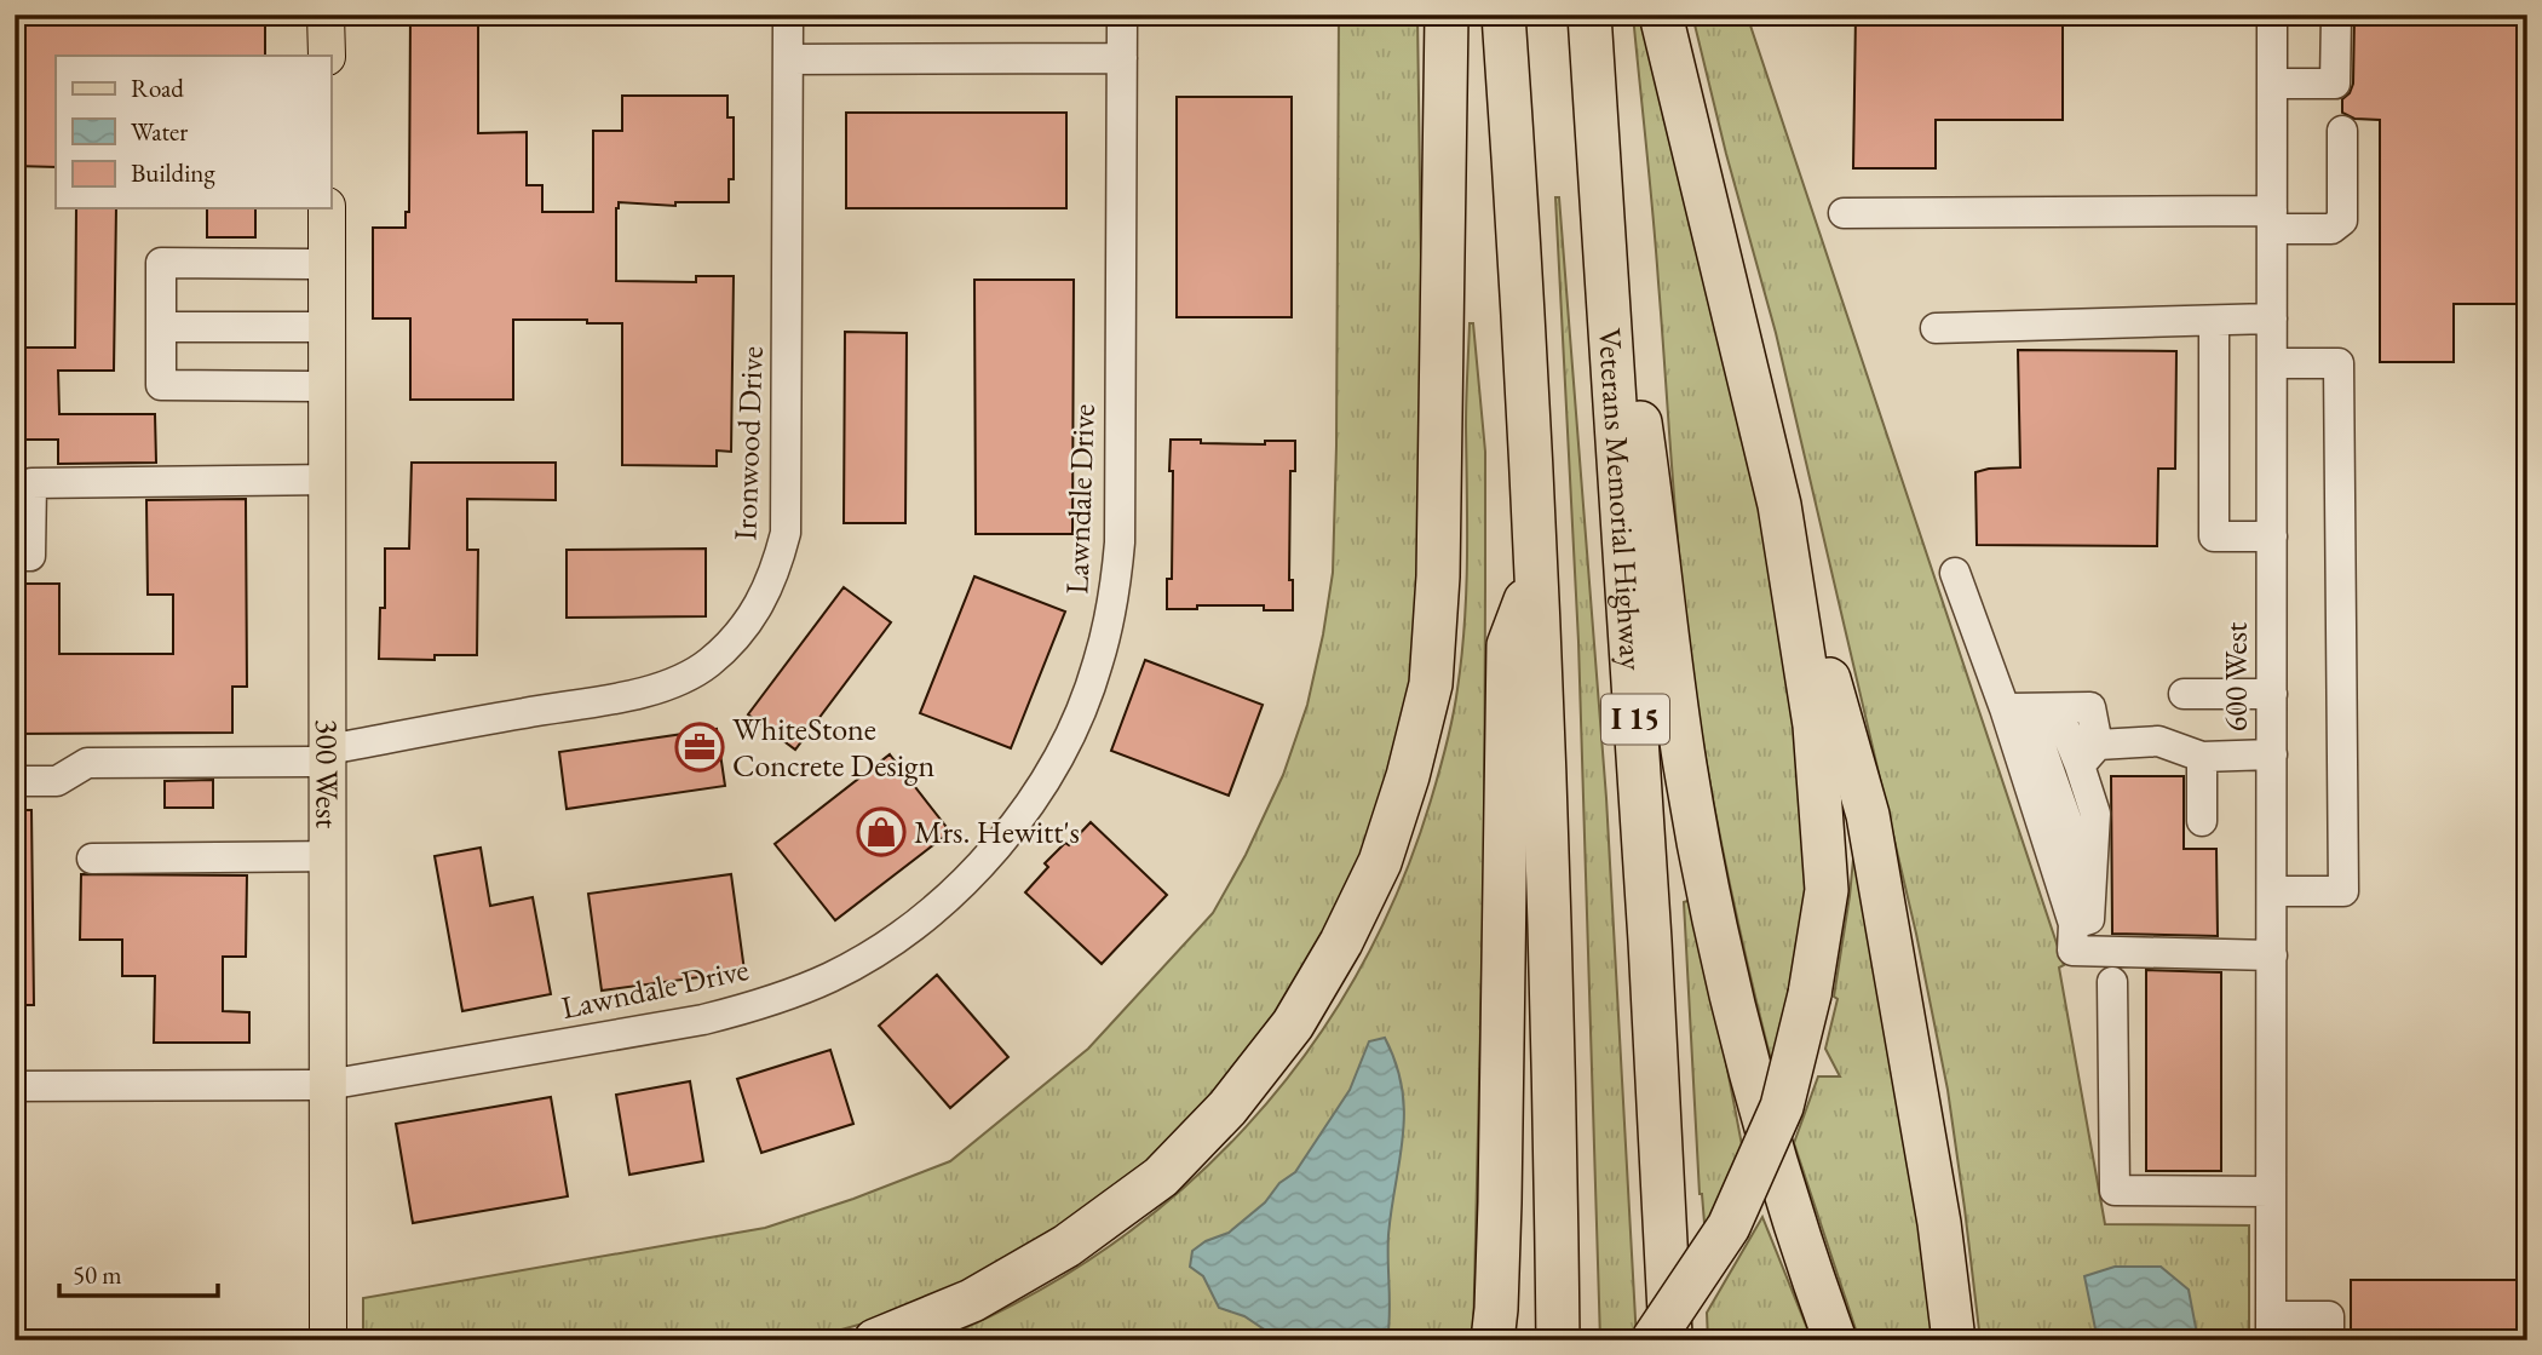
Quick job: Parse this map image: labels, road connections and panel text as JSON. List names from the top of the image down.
{
  "streets": {
    "highway": ["Veterans Memorial Highway", "I 15"],
    "main road": ["300 West"],
    "street": ["Ironwood Drive", "Lawndale Drive", "600 West"]
  },
  "crossings": [
    ["Ironwood Drive", "300 West"],
    ["Lawndale Drive", "300 West"]
  ],
  "places": {
    "office": ["WhiteStone Concrete Design"],
    "shop": ["Mrs. Hewitt's"]
  },
  "legend": ["Road", "Water", "Building"],
  "scale_bar": "50 m"
}
